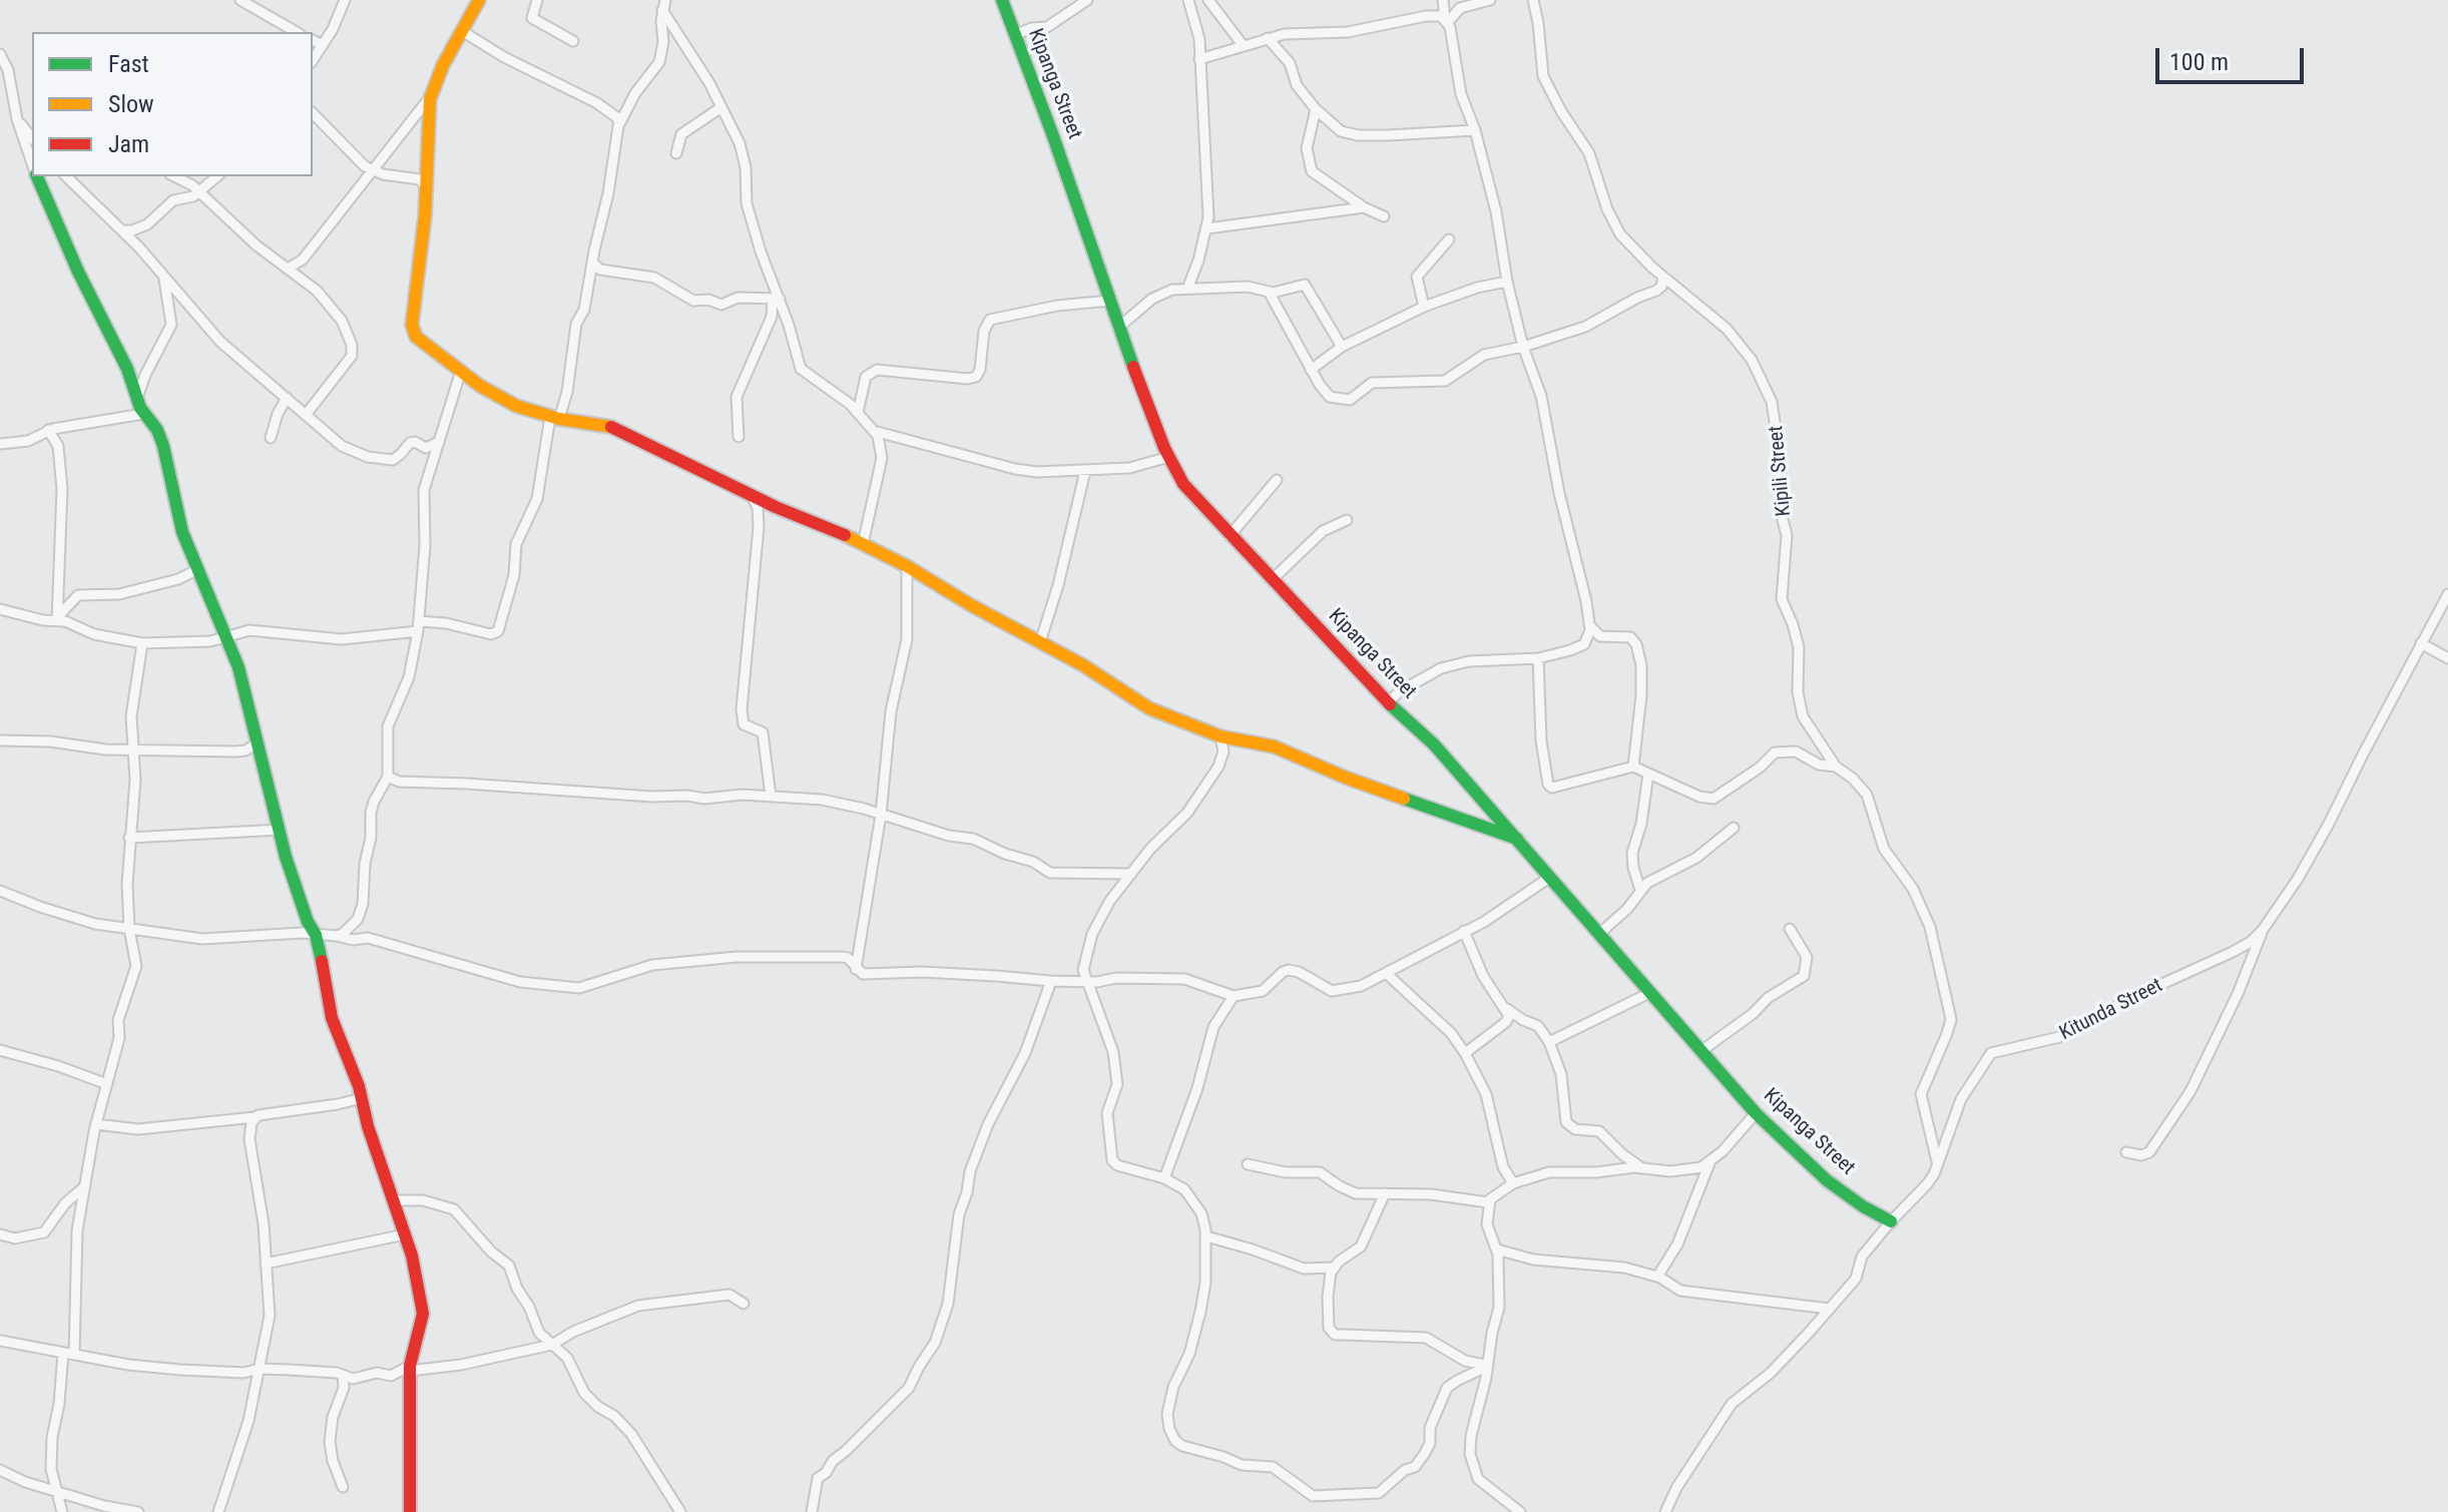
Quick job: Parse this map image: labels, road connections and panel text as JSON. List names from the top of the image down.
{
  "streets": {
    "street": ["Kipanga Street", "Kipili Street", "Kitunda Street"]
  },
  "crossings": [
    ["Kipanga Street", "Kitunda Street"],
    ["Kipili Street", "Kitunda Street"]
  ],
  "legend": ["Fast", "Slow", "Jam"],
  "scale_bar": "100 m"
}
